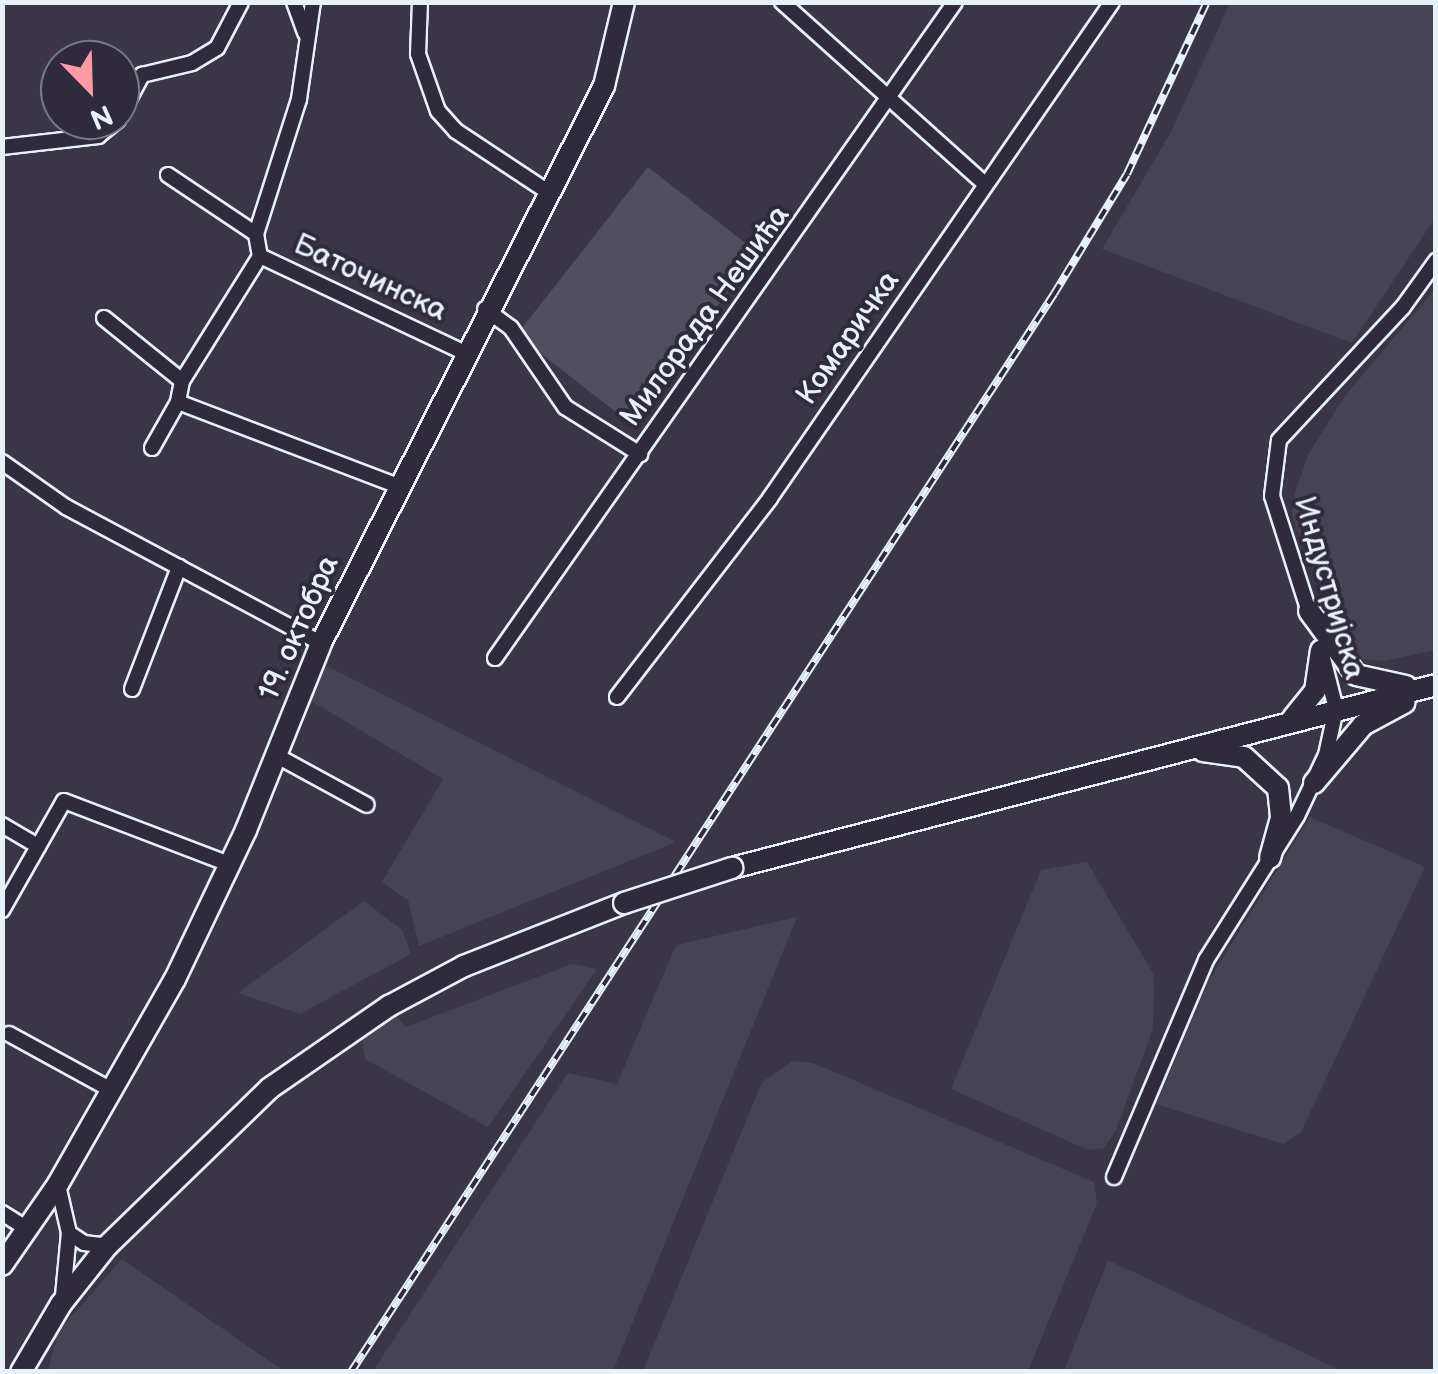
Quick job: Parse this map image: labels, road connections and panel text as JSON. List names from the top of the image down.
{
  "streets": {
    "street": [
      "Баточинска",
      "Милорада Нешића",
      "Комаричка",
      "Индустријска",
      "19. октобра"
    ]
  },
  "crossings": [
    ["Баточинска", "19. октобра"]
  ],
  "north": "bottom right"
}
